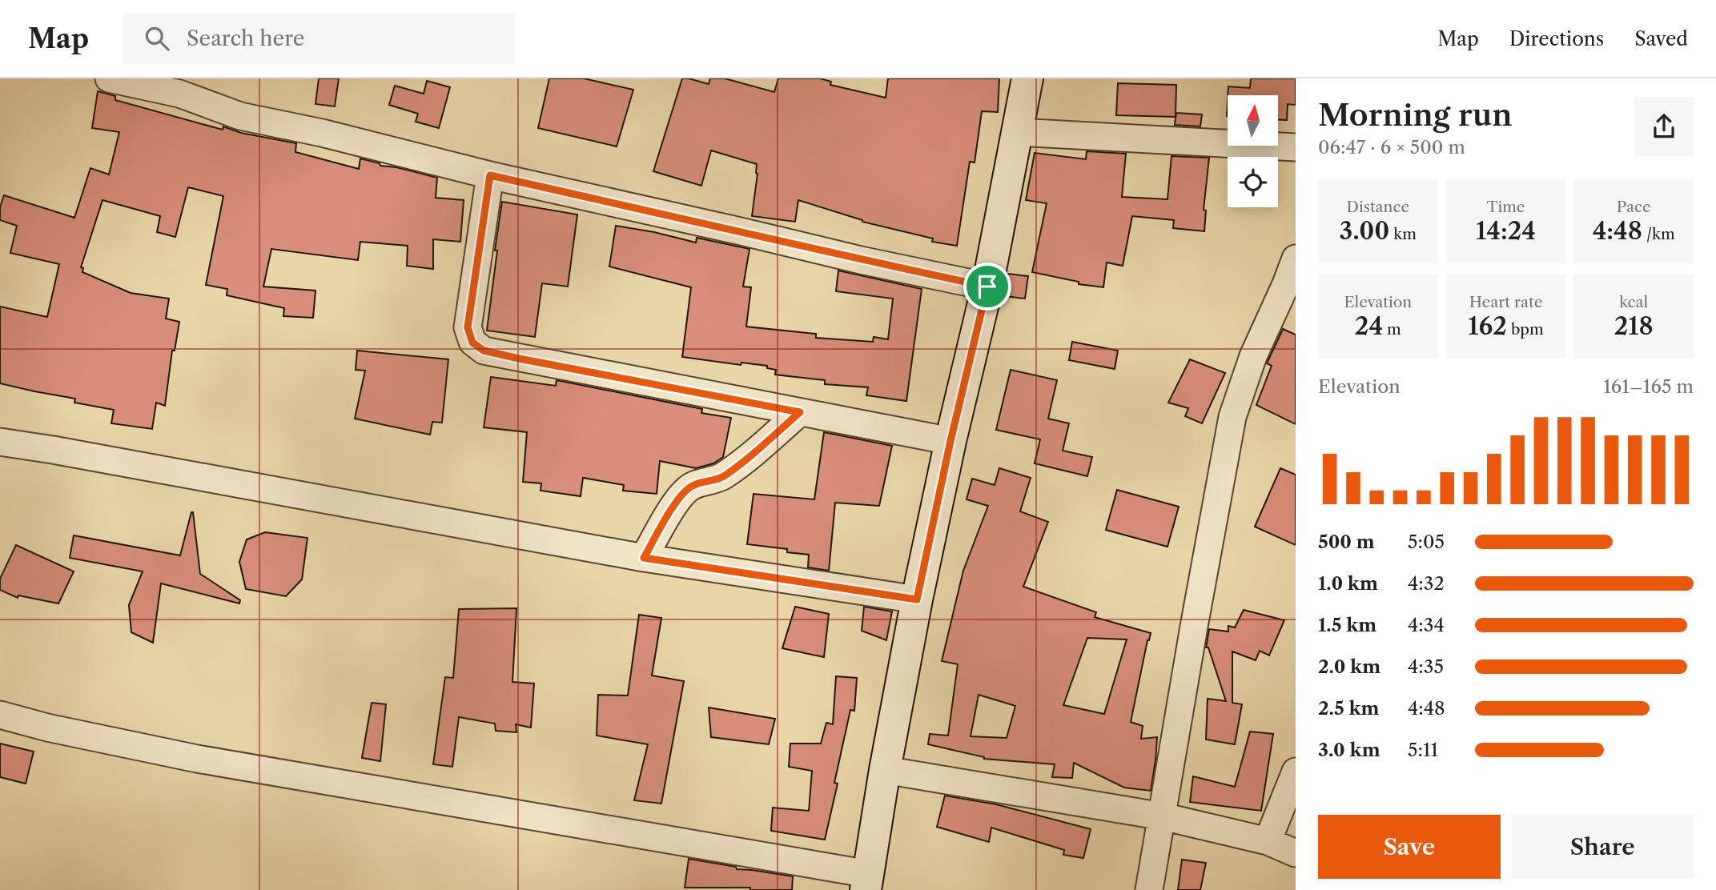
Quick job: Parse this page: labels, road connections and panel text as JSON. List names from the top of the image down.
{
  "north": "top",
  "page": {
    "header": "Map",
    "search": "Search here",
    "nav": ["Map", "Directions", "Saved"],
    "heading": ["Morning run", "06:47 · 6 × 500 m"],
    "stats": [
      ["Distance", "3.00 km"],
      ["Time", "14:24"],
      ["Pace", "4:48 /km"],
      ["Elevation", "24 m"],
      ["Heart rate", "162 bpm"],
      ["kcal", "218"]
    ],
    "chart": ["Elevation", "161–165 m"],
    "list": [
      {
        "name": "500 m",
        "note": "5:05"
      },
      {
        "name": "1.0 km",
        "note": "4:32"
      },
      {
        "name": "1.5 km",
        "note": "4:34"
      },
      {
        "name": "2.0 km",
        "note": "4:35"
      },
      {
        "name": "2.5 km",
        "note": "4:48"
      },
      {
        "name": "3.0 km",
        "note": "5:11"
      }
    ],
    "buttons": ["Save", "Share"]
  }
}
